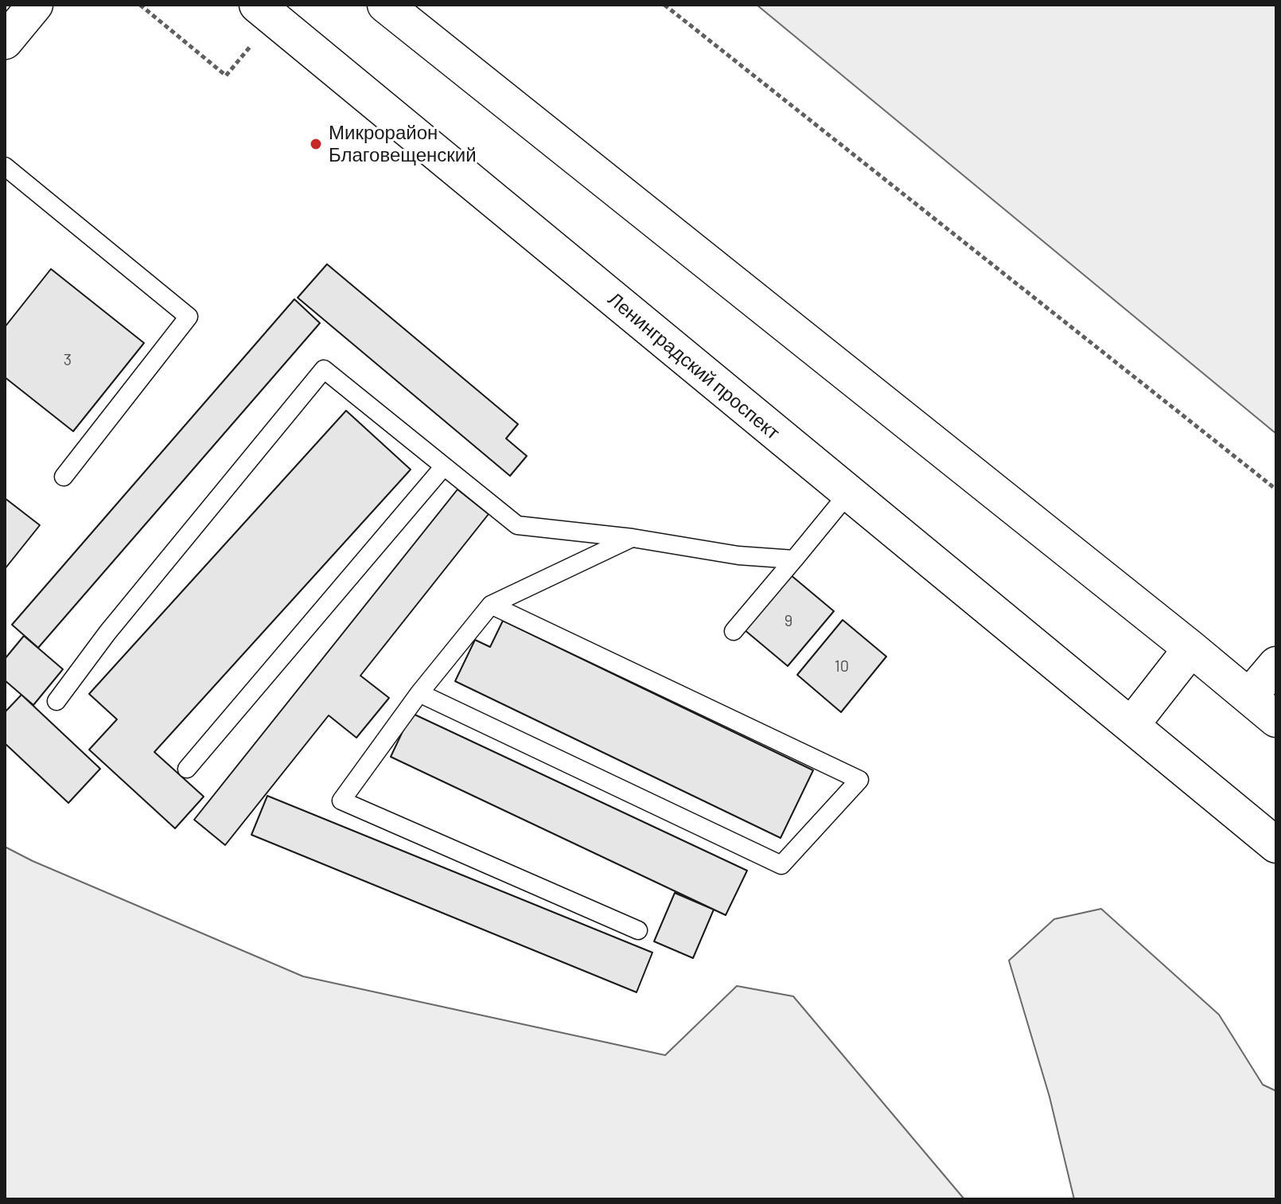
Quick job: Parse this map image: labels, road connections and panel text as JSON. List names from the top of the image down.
{
  "streets": {
    "main road": ["Ленинградский проспект"]
  },
  "places": ["Микрорайон Благовещенский"],
  "house_numbers": ["3", "9", "10"]
}
